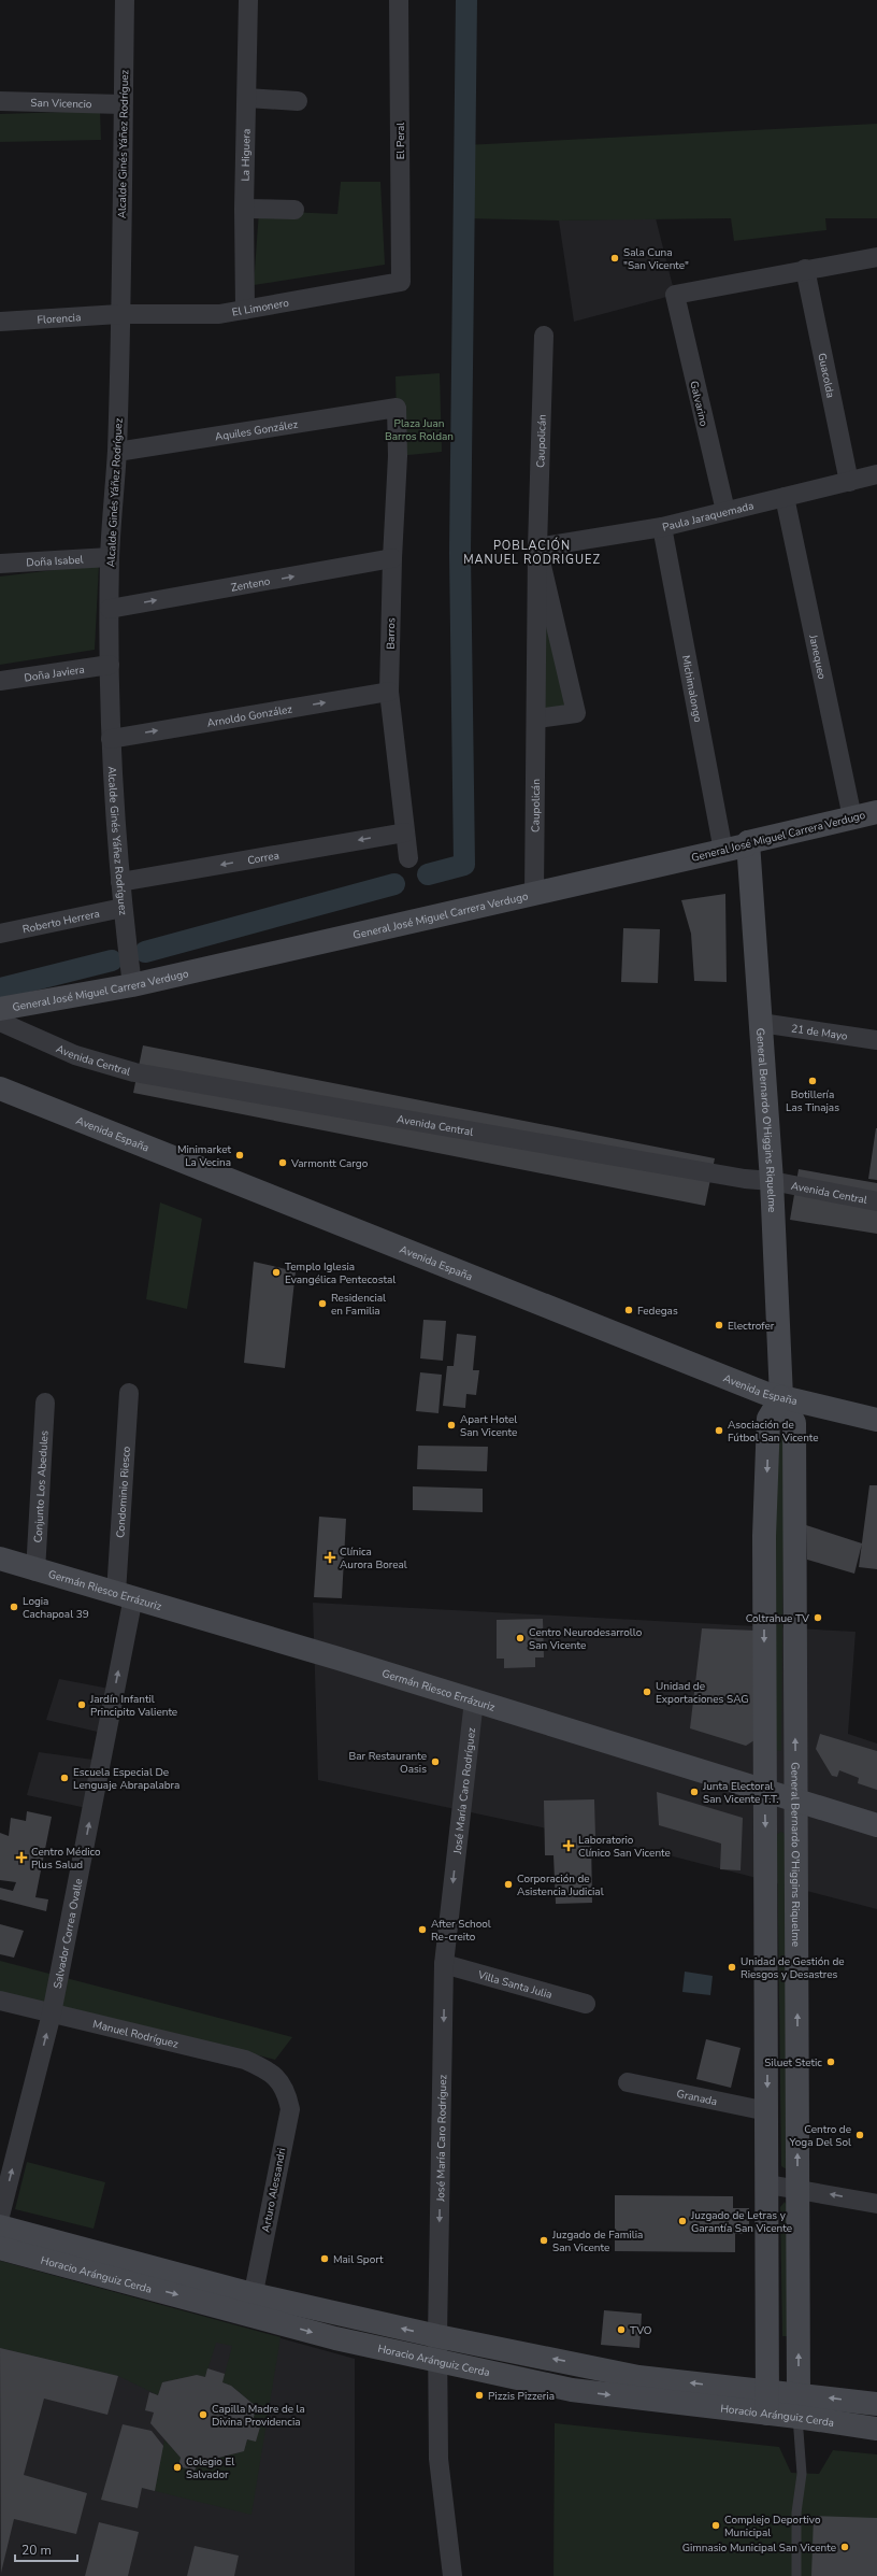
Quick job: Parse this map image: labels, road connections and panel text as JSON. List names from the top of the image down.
{
  "streets": {
    "street": [
      "San Vicencio",
      "El Peral",
      "Alcalde Ginés Yáñez Rodríguez",
      "La Higuera",
      "El Limonero",
      "Florencia",
      "Guacolda",
      "Galvarino",
      "Aquiles González",
      "Caupolicán",
      "Paula Jaraquemada",
      "Doña Isabel",
      "Zenteno",
      "Barros",
      "Janequeo",
      "Doña Javiera",
      "Michimalongo",
      "Arnoldo González",
      "General José Miguel Carrera Verdugo",
      "Correa",
      "Roberto Herrera",
      "21 de Mayo",
      "Avenida Central",
      "General Bernardo O'Higgins Riquelme",
      "Avenida España",
      "Conjunto Los Abedules",
      "Condominio Riesco",
      "Germán Riesco Errázuriz",
      "José María Caro Rodríguez",
      "Salvador Correa Ovalle",
      "Villa Santa Julia",
      "Manuel Rodríguez",
      "Granada",
      "Arturo Alessandri",
      "Horacio Aránguiz Cerda"
    ]
  },
  "crossings": [
    ["San Vicencio", "Alcalde Ginés Yáñez Rodríguez"],
    ["El Peral", "El Limonero"],
    ["Alcalde Ginés Yáñez Rodríguez", "El Limonero"],
    ["Alcalde Ginés Yáñez Rodríguez", "Florencia"],
    ["Alcalde Ginés Yáñez Rodríguez", "Aquiles González"],
    ["Alcalde Ginés Yáñez Rodríguez", "Doña Isabel"],
    ["Alcalde Ginés Yáñez Rodríguez", "Zenteno"],
    ["Alcalde Ginés Yáñez Rodríguez", "Doña Javiera"],
    ["Alcalde Ginés Yáñez Rodríguez", "Arnoldo González"],
    ["Alcalde Ginés Yáñez Rodríguez", "General José Miguel Carrera Verdugo"],
    ["Alcalde Ginés Yáñez Rodríguez", "Correa"],
    ["Alcalde Ginés Yáñez Rodríguez", "Roberto Herrera"],
    ["La Higuera", "El Limonero"],
    ["El Limonero", "Florencia"],
    ["Guacolda", "Galvarino"],
    ["Guacolda", "Paula Jaraquemada"],
    ["Galvarino", "Paula Jaraquemada"],
    ["Aquiles González", "Barros"],
    ["Caupolicán", "Paula Jaraquemada"],
    ["Caupolicán", "General José Miguel Carrera Verdugo"],
    ["Paula Jaraquemada", "Janequeo"],
    ["Paula Jaraquemada", "Michimalongo"],
    ["Zenteno", "Barros"],
    ["Barros", "Arnoldo González"],
    ["Barros", "Correa"],
    ["Janequeo", "General José Miguel Carrera Verdugo"],
    ["Michimalongo", "General José Miguel Carrera Verdugo"],
    ["General José Miguel Carrera Verdugo", "General Bernardo O'Higgins Riquelme"],
    ["21 de Mayo", "General Bernardo O'Higgins Riquelme"],
    ["Avenida Central", "General Bernardo O'Higgins Riquelme"],
    ["General Bernardo O'Higgins Riquelme", "Avenida España"],
    ["General Bernardo O'Higgins Riquelme", "Germán Riesco Errázuriz"],
    ["General Bernardo O'Higgins Riquelme", "Horacio Aránguiz Cerda"],
    ["Conjunto Los Abedules", "Germán Riesco Errázuriz"],
    ["Condominio Riesco", "Germán Riesco Errázuriz"],
    ["Condominio Riesco", "Salvador Correa Ovalle"],
    ["Germán Riesco Errázuriz", "José María Caro Rodríguez"],
    ["Germán Riesco Errázuriz", "Salvador Correa Ovalle"],
    ["José María Caro Rodríguez", "Villa Santa Julia"],
    ["José María Caro Rodríguez", "Horacio Aránguiz Cerda"],
    ["Salvador Correa Ovalle", "Manuel Rodríguez"],
    ["Manuel Rodríguez", "Arturo Alessandri"],
    ["Arturo Alessandri", "Horacio Aránguiz Cerda"]
  ],
  "one_way": [
    "Zenteno",
    "Arnoldo González",
    "Correa",
    "José María Caro Rodríguez",
    "Salvador Correa Ovalle"
  ],
  "districts": ["POBLACIÓN MANUEL RODRIGUEZ"],
  "parks": ["Plaza Juan Barros Roldan"],
  "places": {
    "other": [
      "Sala Cuna \"San Vicente\"",
      "Botillería Las Tinajas",
      "Minimarket La Vecina",
      "Varmontt Cargo",
      "Templo Iglesia Evangélica Pentecostal",
      "Residencial en Familia",
      "Fedegas",
      "Electrofer",
      "Apart Hotel San Vicente",
      "Asociación de Fútbol San Vicente",
      "Logia Cachapoal 39",
      "Coltrahue TV",
      "Centro Neurodesarrollo San Vicente",
      "Unidad de Exportaciones SAG",
      "Jardín Infantil Principito Valiente",
      "Bar Restaurante Oasis",
      "Escuela Especial De Lenguaje Abrapalabra",
      "Junta Electoral San Vicente T.T.",
      "Corporación de Asistencia Judicial",
      "After School Re-creito",
      "Unidad de Gestión de Riesgos y Desastres",
      "Siluet Stetic",
      "Centro de Yoga Del Sol",
      "Juzgado de Letras y Garantía San Vicente",
      "Juzgado de Familia San Vicente",
      "Mail Sport",
      "TVO",
      "Pizzis Pizzeria",
      "Capilla Madre de la Divina Providencia",
      "Colegio El Salvador",
      "Complejo Deportivo Municipal",
      "Gimnasio Municipal San Vicente"
    ],
    "health": ["Clínica Aurora Boreal", "Laboratorio Clínico San Vicente", "Centro Médico Plus Salud"]
  },
  "scale_bar": "20 m"
}
